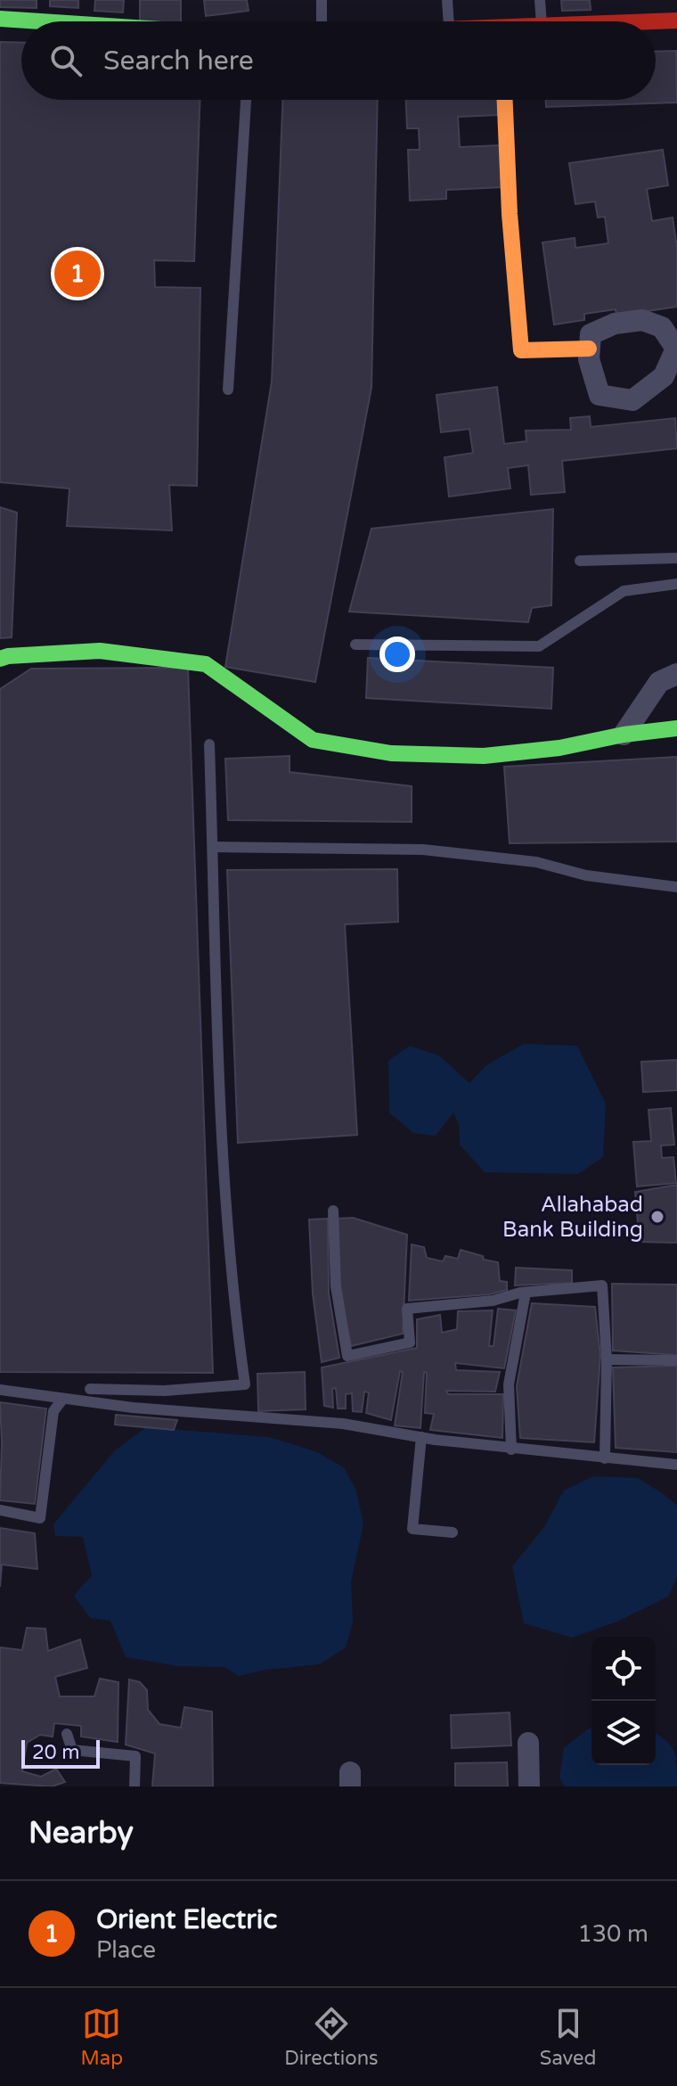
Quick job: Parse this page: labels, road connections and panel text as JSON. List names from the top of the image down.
{
  "places": ["Allahabad Bank Building"],
  "scale_bar": "20 m",
  "page": {
    "search": "Search here",
    "pins": "1",
    "scale": "20 m",
    "heading": "Nearby",
    "list": [
      {
        "mark": "1",
        "name": "Orient Electric",
        "note": "Place",
        "value": "130 m"
      }
    ],
    "nav": ["Map", "Directions", "Saved"]
  }
}
